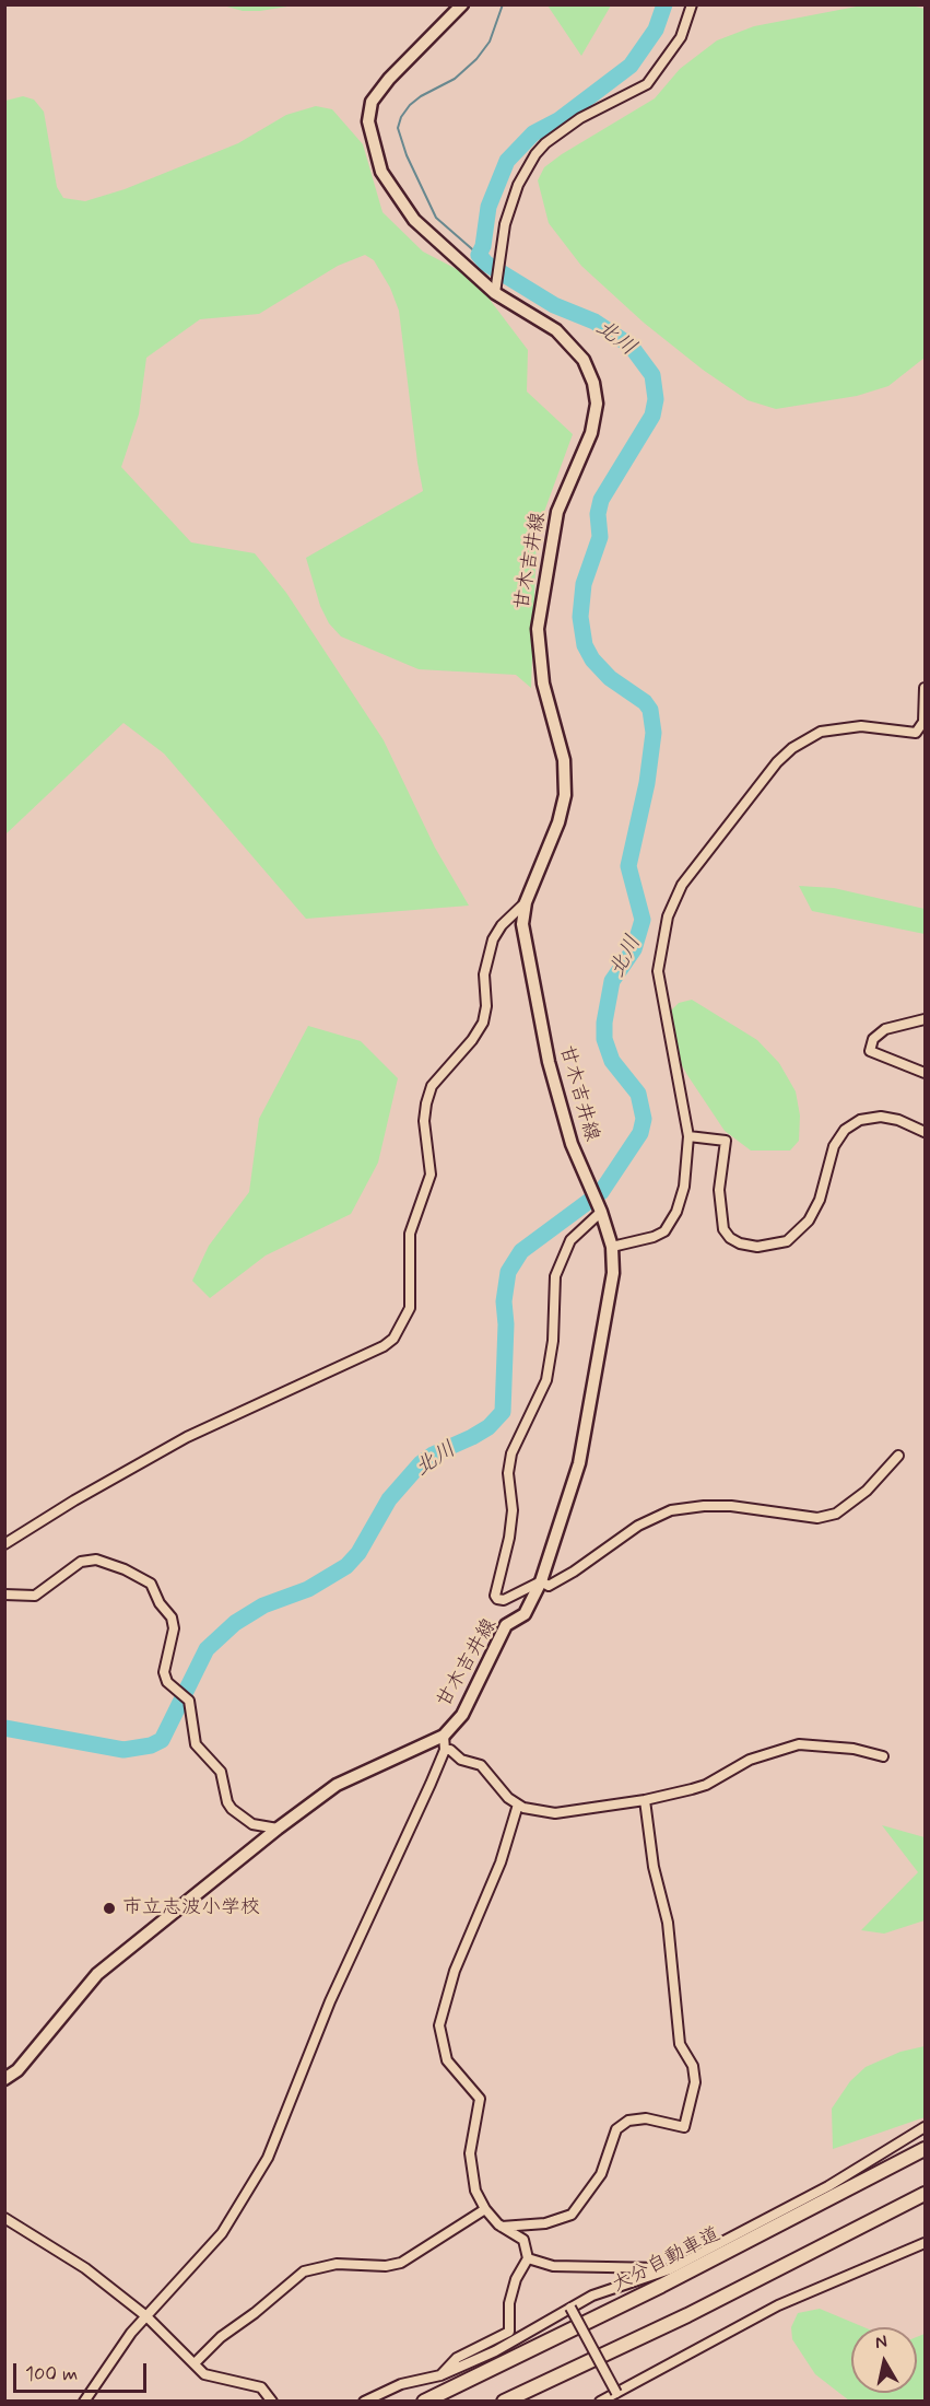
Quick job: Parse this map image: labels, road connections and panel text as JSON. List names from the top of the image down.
{
  "streets": {
    "highway": ["大分自動車道"],
    "main road": ["甘木吉井線"]
  },
  "water": ["北川"],
  "places": ["市立志波小学校"],
  "scale_bar": "100 m",
  "north": "top"
}
